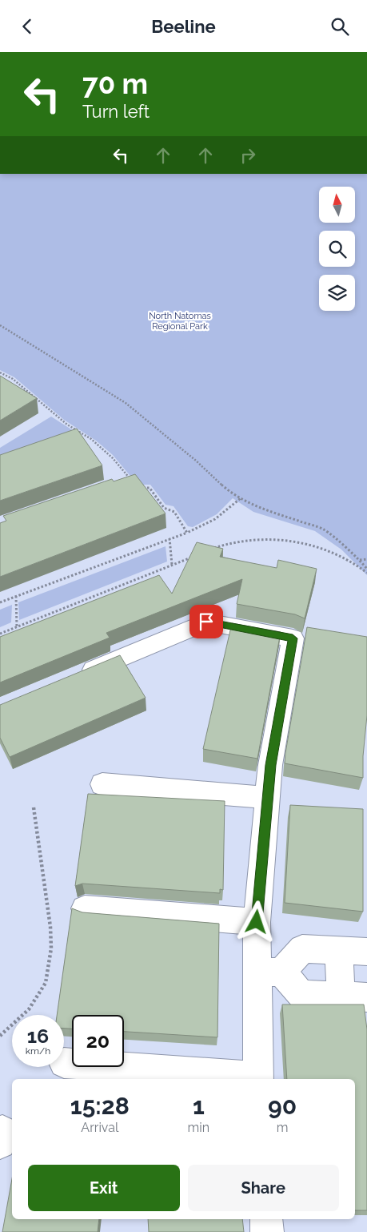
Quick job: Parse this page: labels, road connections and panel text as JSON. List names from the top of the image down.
{
  "parks": ["North Natomas Regional Park"],
  "north": "top",
  "page": {
    "header": "Beeline",
    "turn": ["70 m", "Turn left"],
    "speed": "16 km/h",
    "limit": "20",
    "eta": [
      "15:28",
      "Arrival",
      "1",
      "min",
      "90",
      "m"
    ],
    "buttons": ["Exit", "Share"]
  }
}
